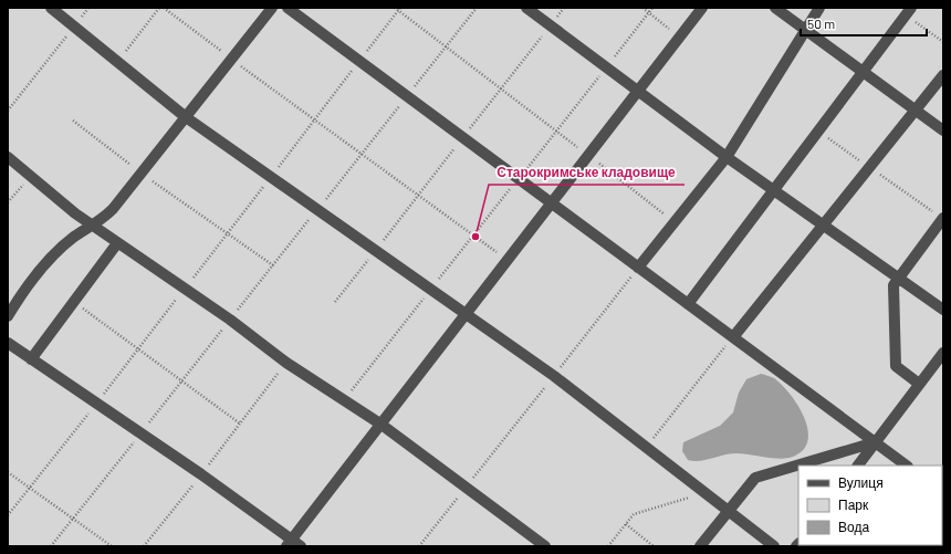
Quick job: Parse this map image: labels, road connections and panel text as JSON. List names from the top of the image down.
{
  "places": ["Старокримське кладовище"],
  "legend": ["Вулиця", "Парк", "Вода"],
  "scale_bar": "50 m"
}
